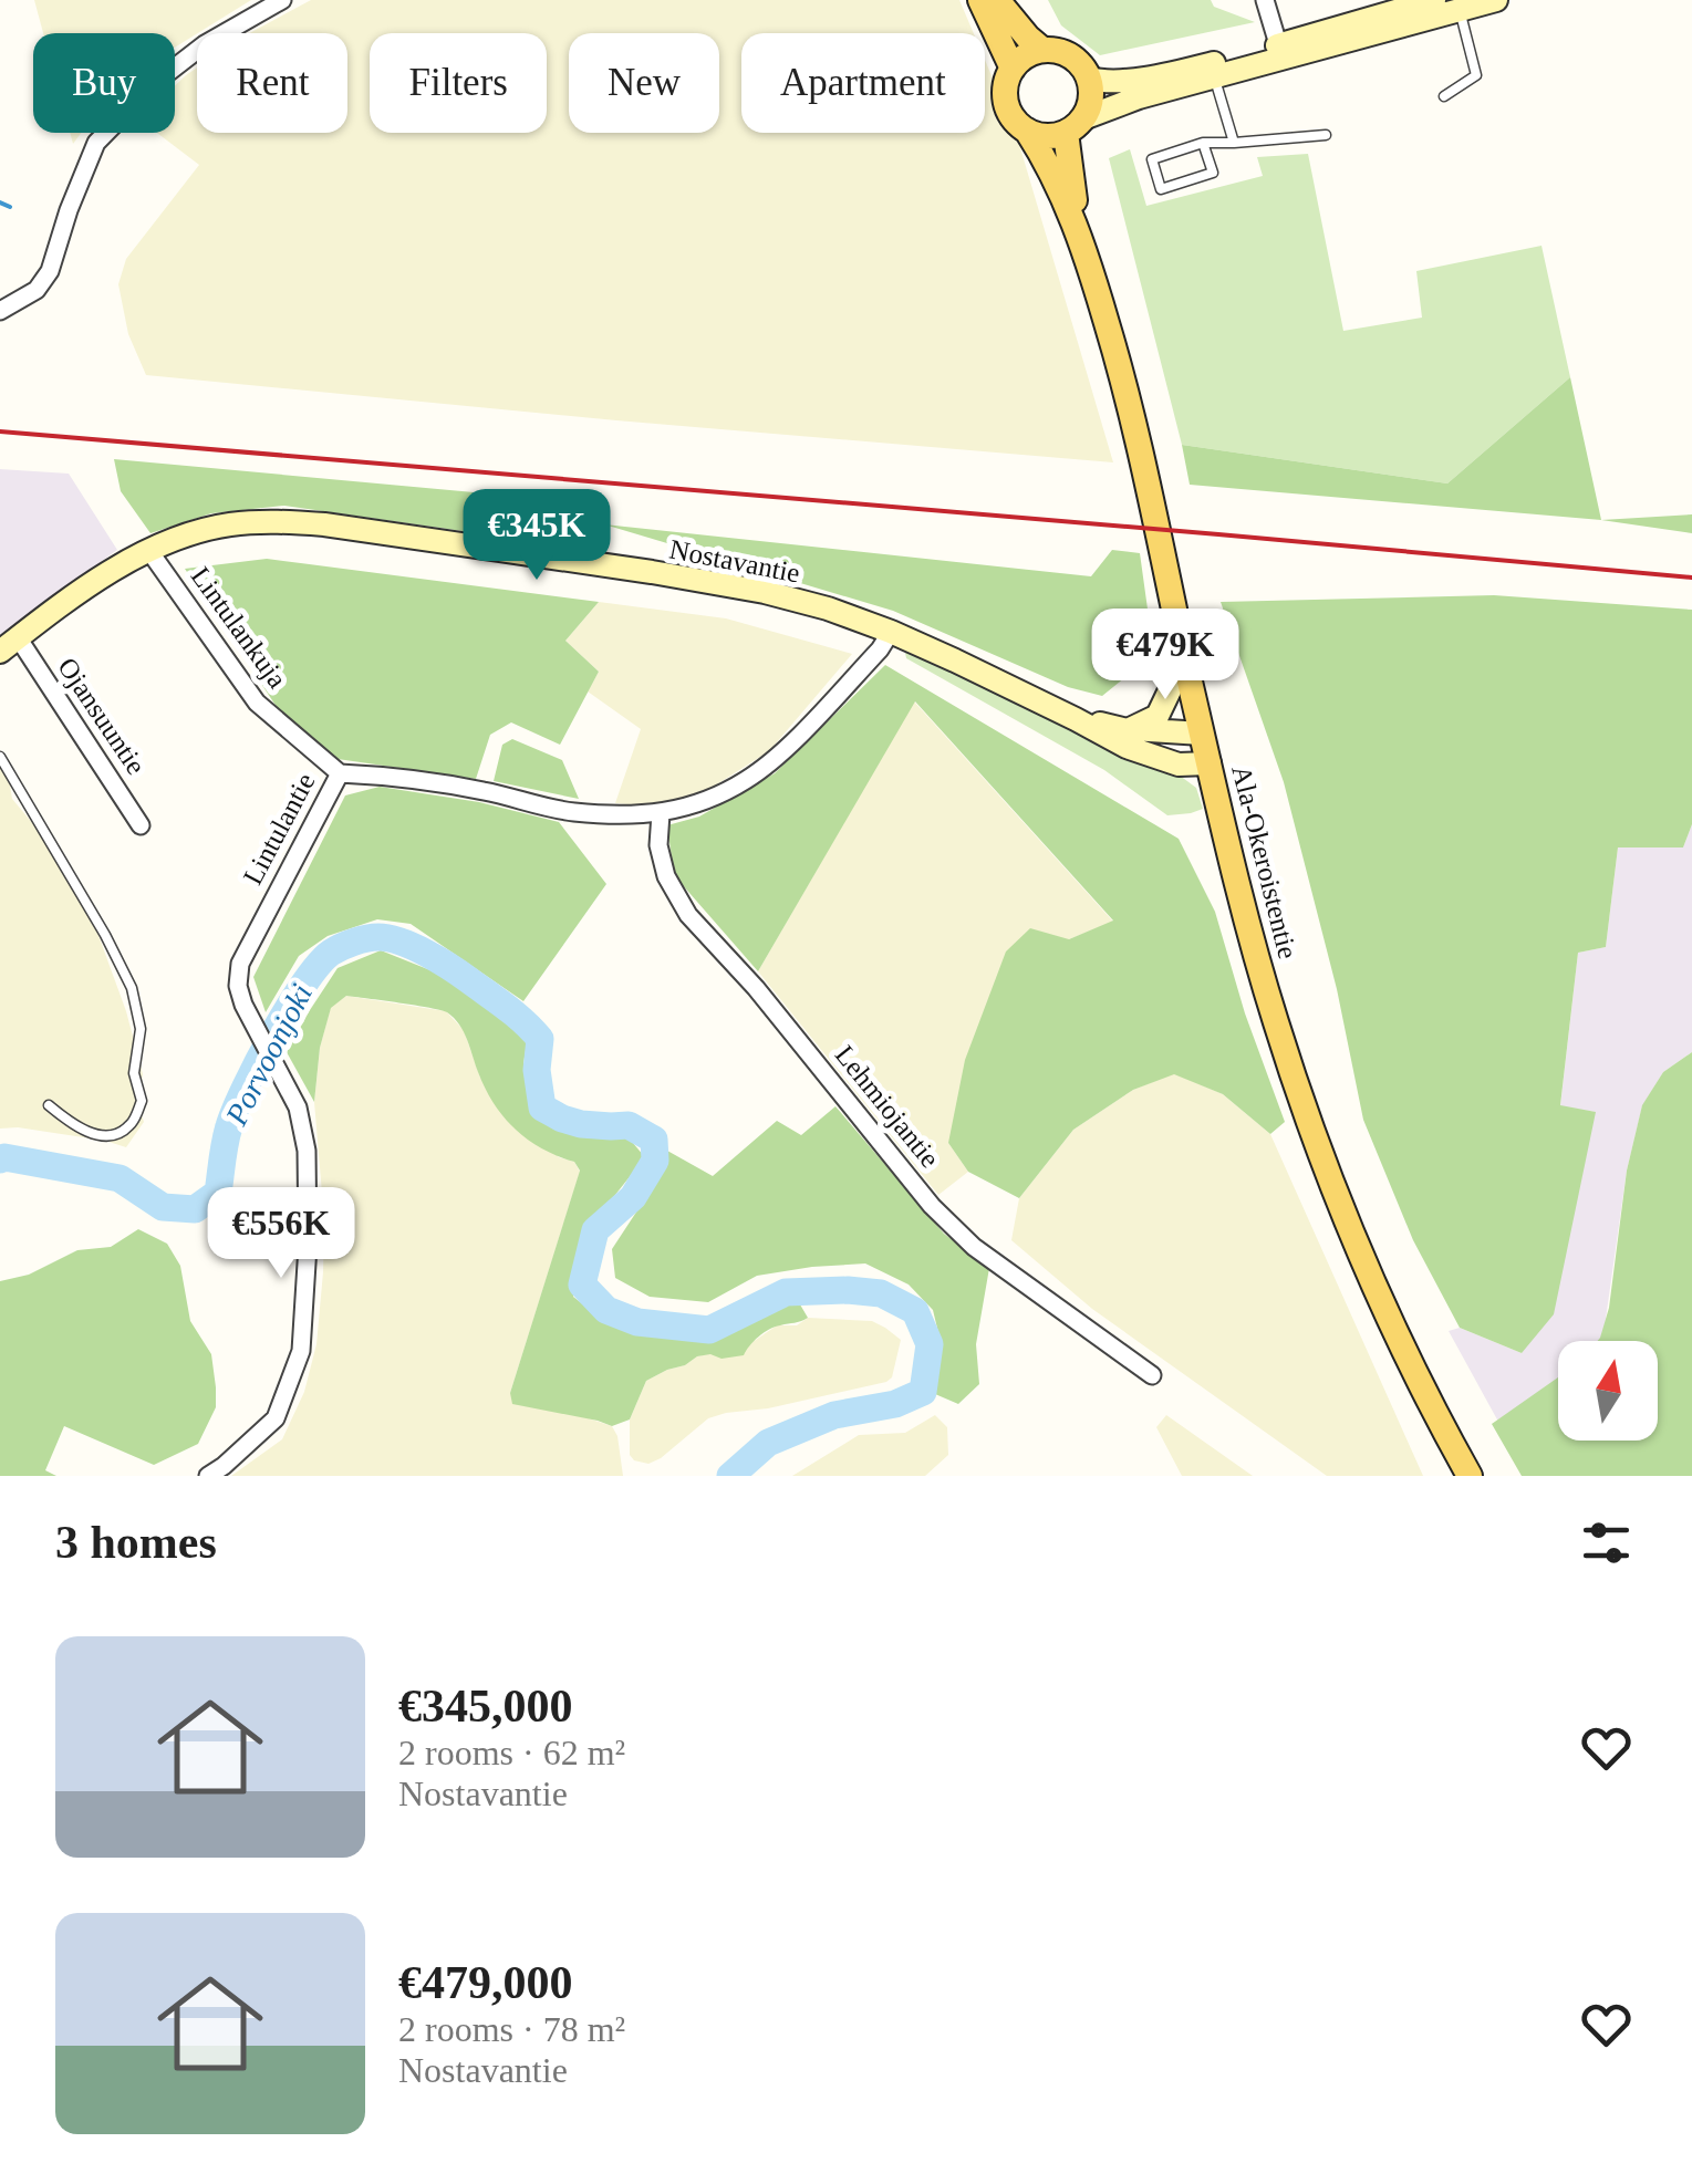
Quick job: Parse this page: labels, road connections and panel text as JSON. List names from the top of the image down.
{
  "streets": {
    "main road": ["Ala-Okeroistentie"],
    "street": [
      "Nostavantie",
      "Lintulankuja",
      "Ojansuuntie",
      "Lintulantie",
      "Lehmiojantie"
    ]
  },
  "crossings": [
    ["Nostavantie", "Lintulankuja"],
    ["Nostavantie", "Ojansuuntie"],
    ["Nostavantie", "Lintulantie"],
    ["Nostavantie", "Ala-Okeroistentie"],
    ["Lintulankuja", "Lintulantie"],
    ["Lintulantie", "Lehmiojantie"]
  ],
  "water": ["Porvoonjoki"],
  "north": "top",
  "page": {
    "chip": [
      "Buy",
      "Rent",
      "Filters",
      "New",
      "Apartment"
    ],
    "price": ["€345K", "€479K", "€556K"],
    "heading": "3 homes",
    "list": [
      {
        "name": "€345,000",
        "note": "2 rooms · 62 m² · Nostavantie"
      },
      {
        "name": "€479,000",
        "note": "2 rooms · 78 m² · Nostavantie"
      }
    ]
  }
}
